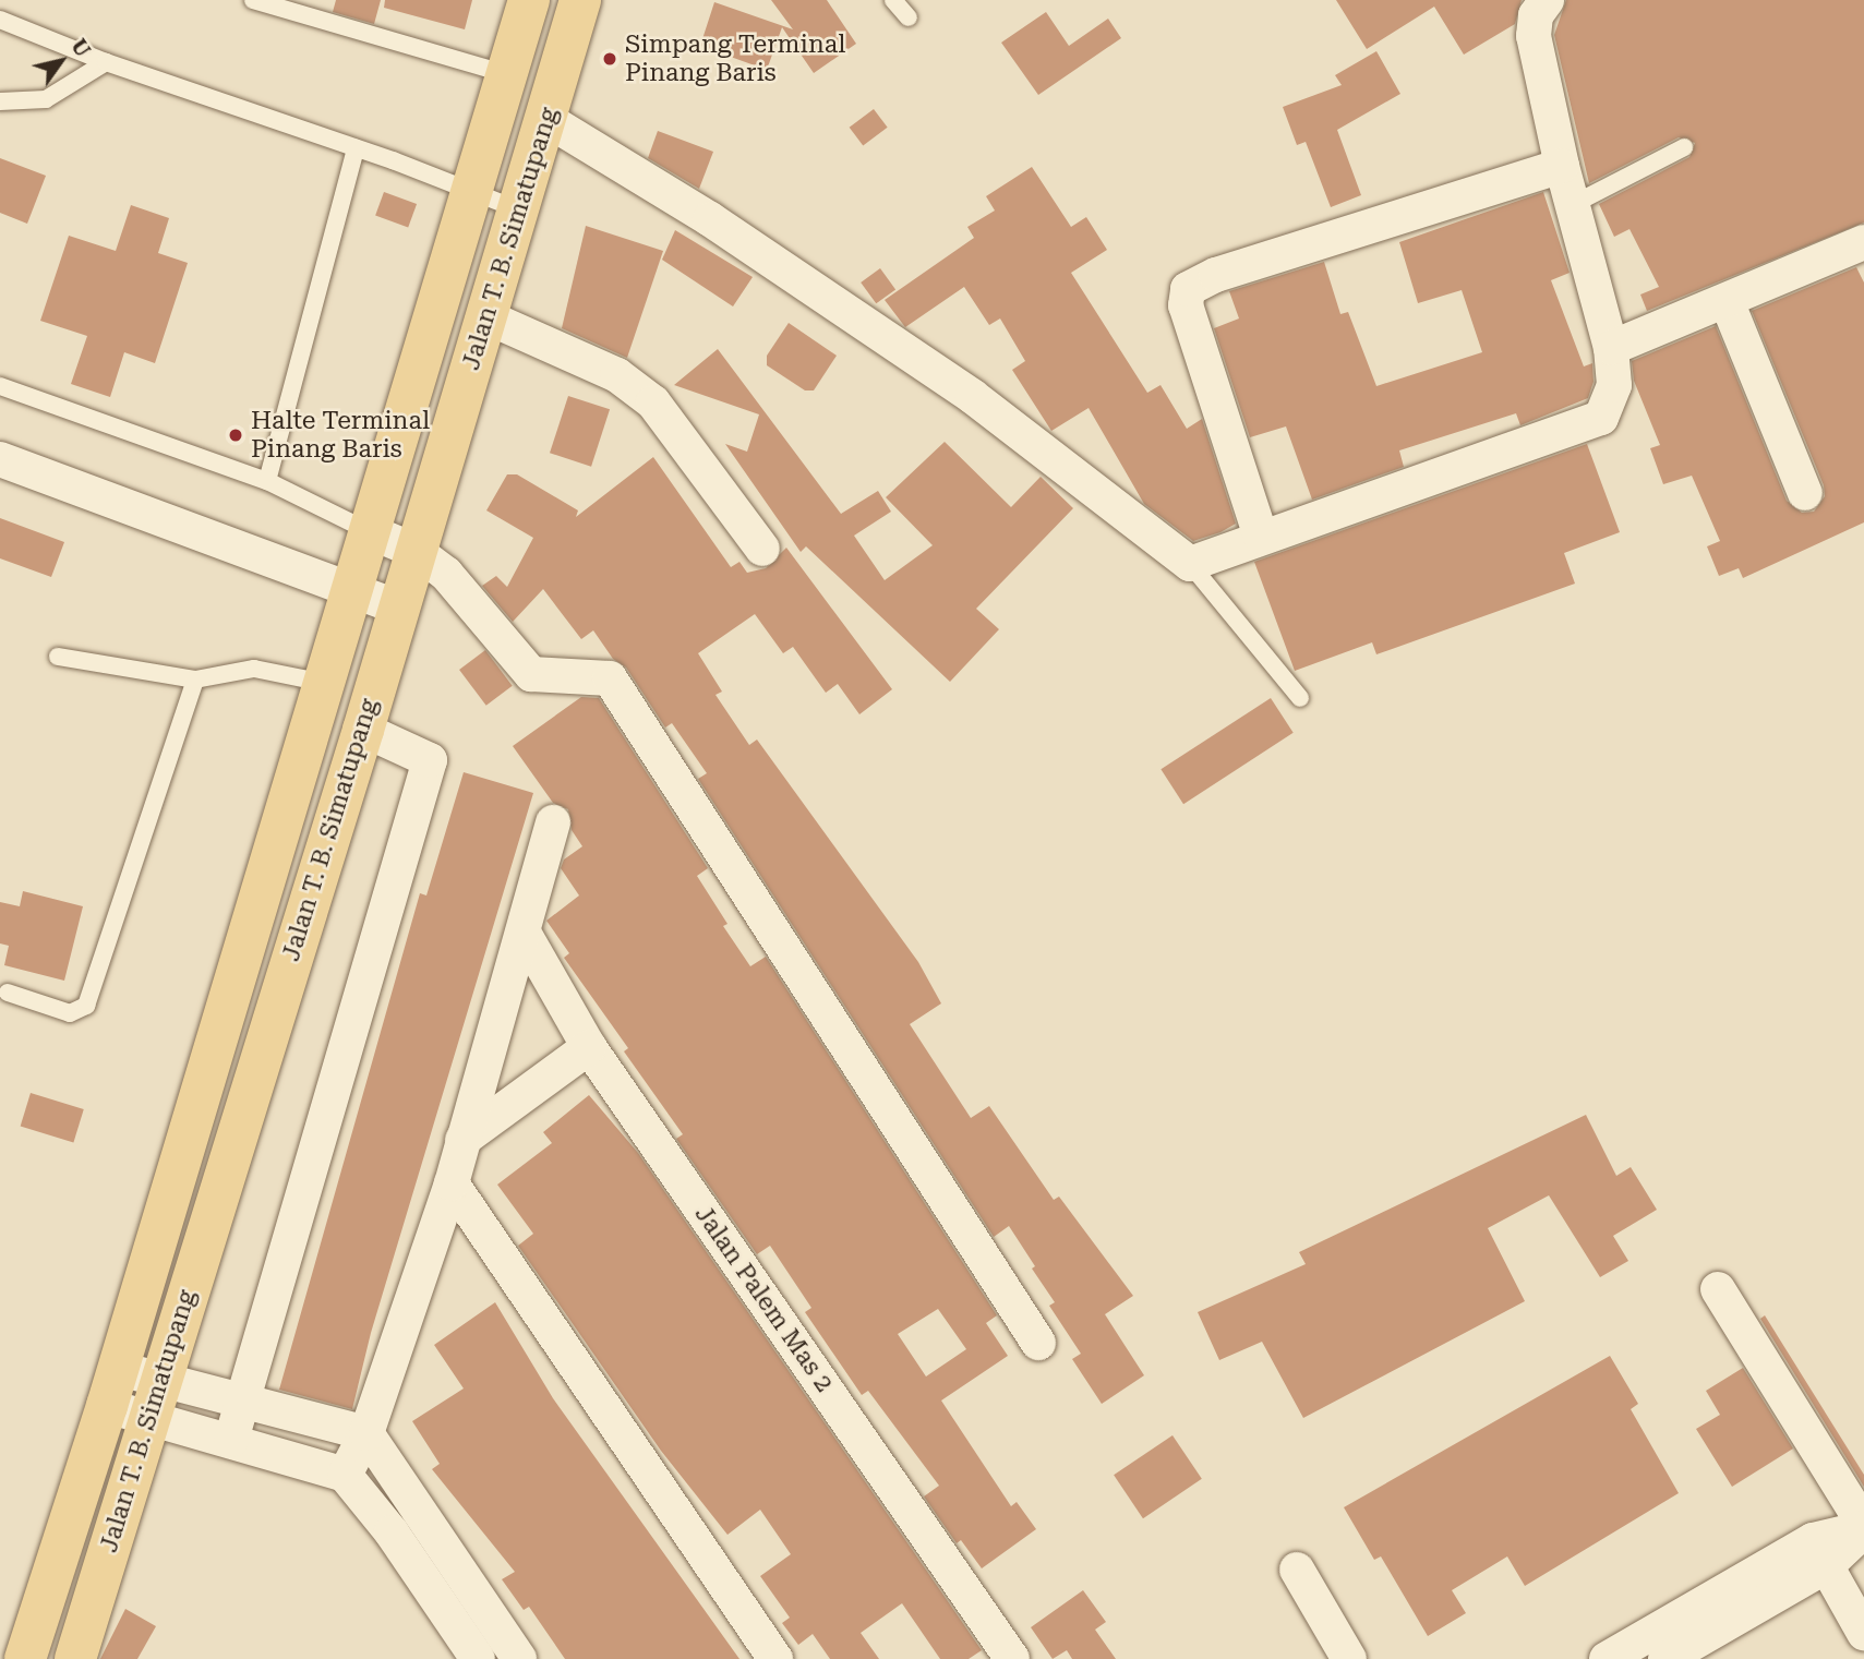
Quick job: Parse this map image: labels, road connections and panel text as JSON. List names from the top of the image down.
{
  "streets": {
    "main road": ["Jalan T. B. Simatupang"],
    "street": ["Jalan Palem Mas 2"]
  },
  "places": ["Simpang Terminal Pinang Baris", "Halte Terminal Pinang Baris"],
  "north": "top right"
}
